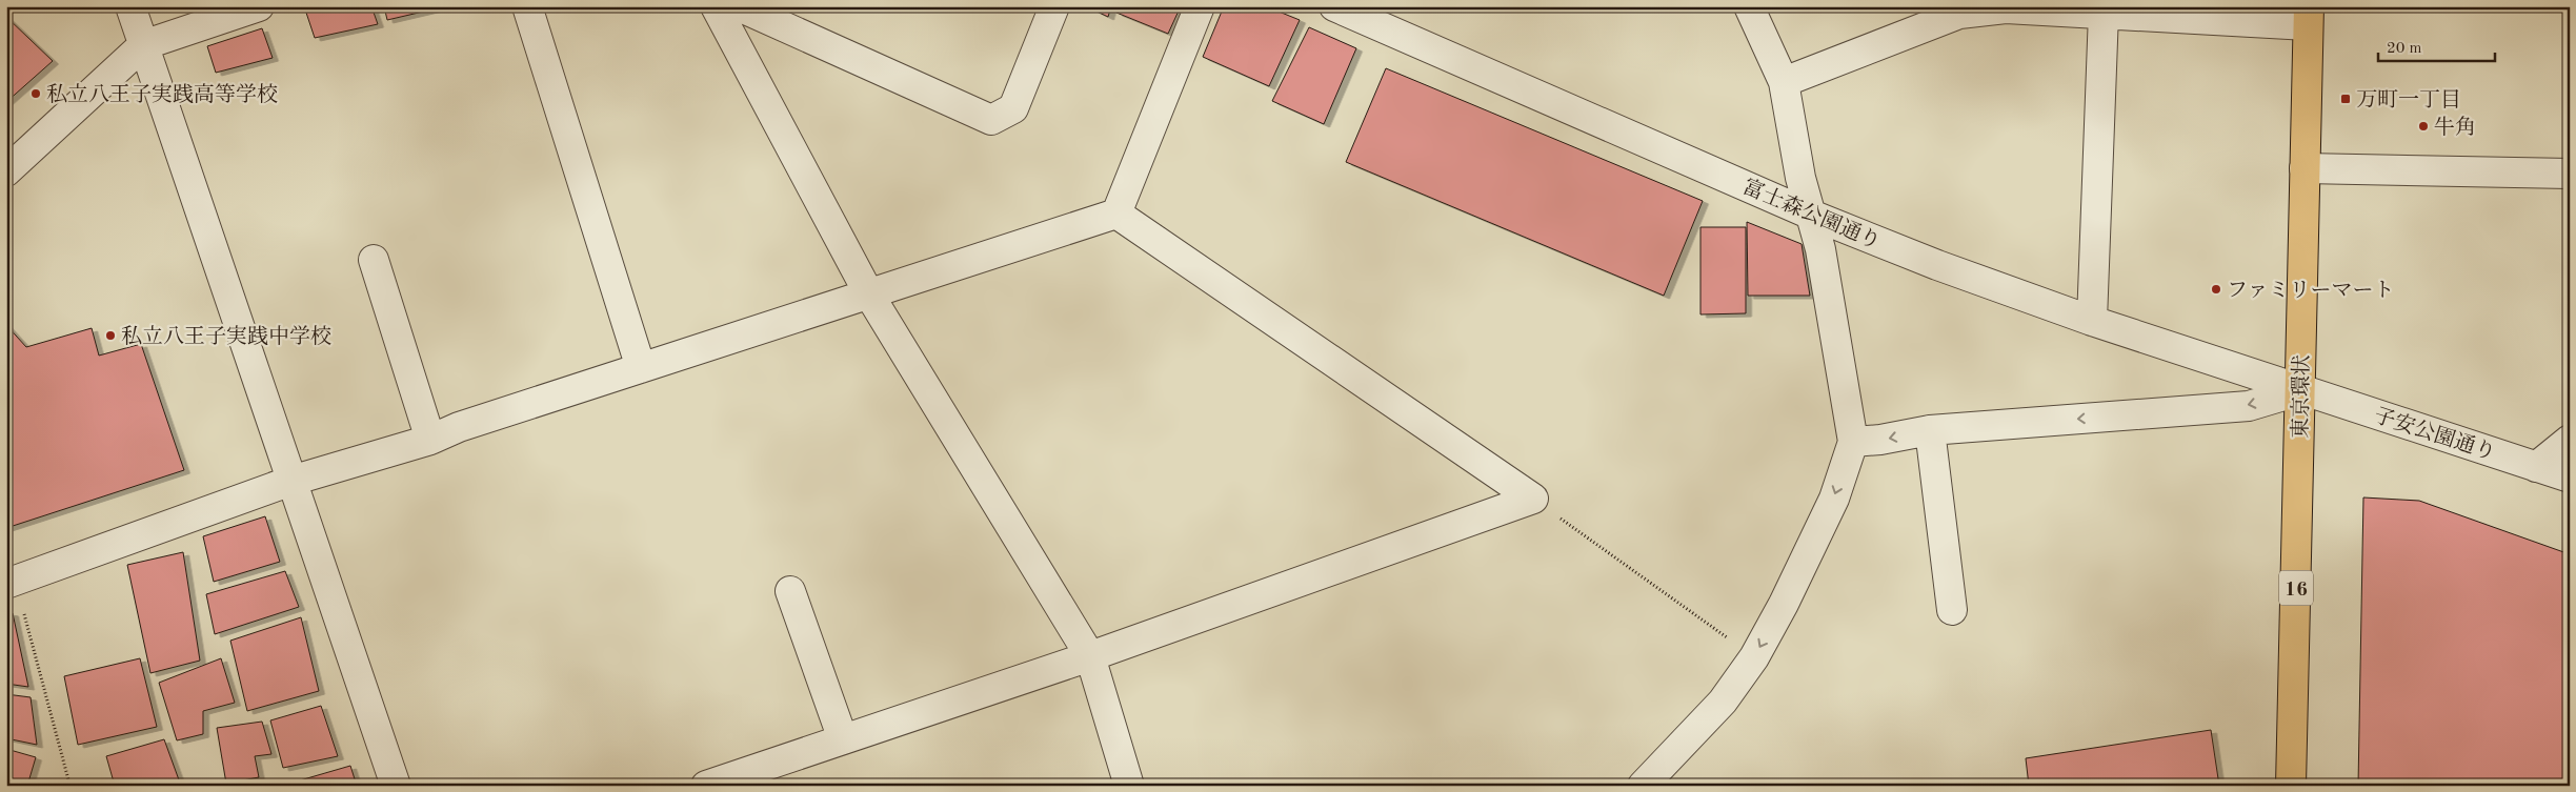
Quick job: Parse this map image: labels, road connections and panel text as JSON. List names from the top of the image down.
{
  "streets": {
    "highway": ["東京環状", "16"],
    "street": ["富士森公園通り", "子安公園通り"]
  },
  "crossings": [
    ["富士森公園通り", "東京環状"],
    ["富士森公園通り", "子安公園通り"],
    ["東京環状", "子安公園通り"]
  ],
  "places": {
    "other": [
      "私立八王子実践高等学校",
      "牛角",
      "ファミリーマート",
      "私立八王子実践中学校"
    ],
    "transit": ["万町一丁目"]
  },
  "scale_bar": "20 m"
}
